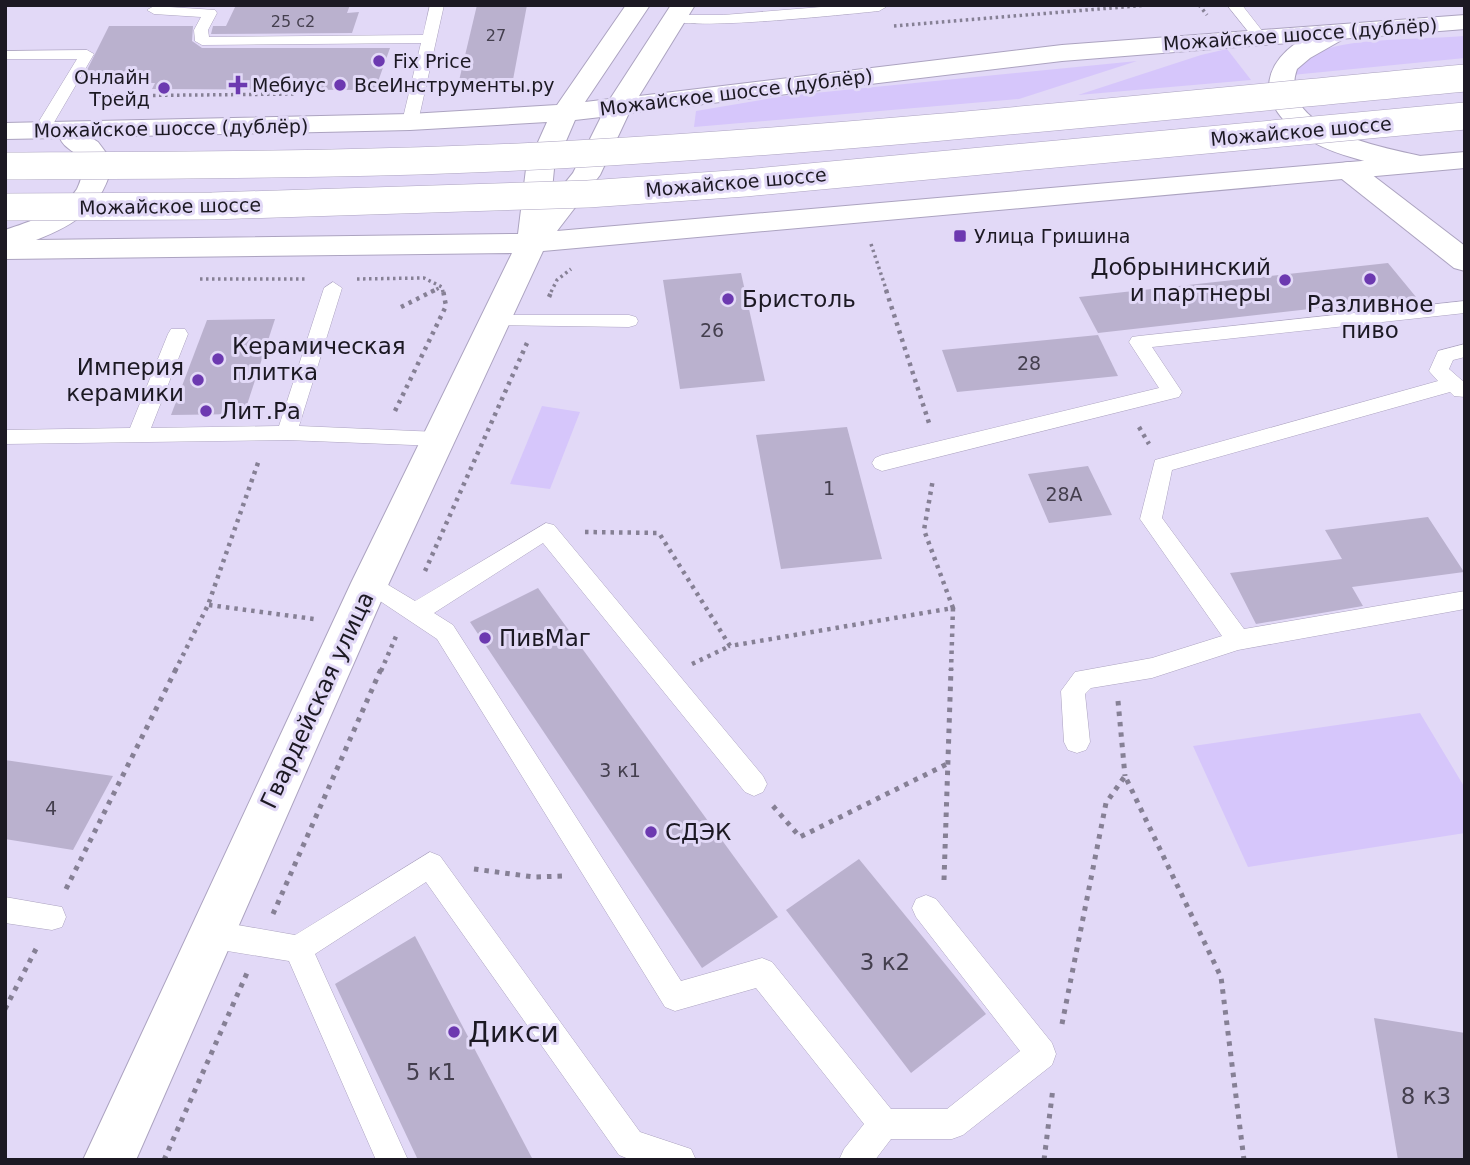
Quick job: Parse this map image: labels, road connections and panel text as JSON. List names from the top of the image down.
{
  "streets": {
    "main road": ["Можайское шоссе (дублёр)", "Можайское шоссе", "Гвардейская улица"]
  },
  "places": {
    "other": [
      "Fix Price",
      "ВсеИнструменты.ру",
      "Онлайн Трейд",
      "Разливное пиво",
      "Добрынинский и партнеры",
      "Бристоль",
      "Керамическая плитка",
      "Империя керамики",
      "Лит.Ра",
      "ПивМаг",
      "СДЭК",
      "Дикси"
    ],
    "health": ["Мебиус"],
    "transit": ["Улица Гришина"]
  },
  "house_numbers": [
    "25 с2",
    "27",
    "26",
    "28",
    "1",
    "28А",
    "3 к1",
    "4",
    "3 к2",
    "5 к1",
    "8 к3"
  ]
}
